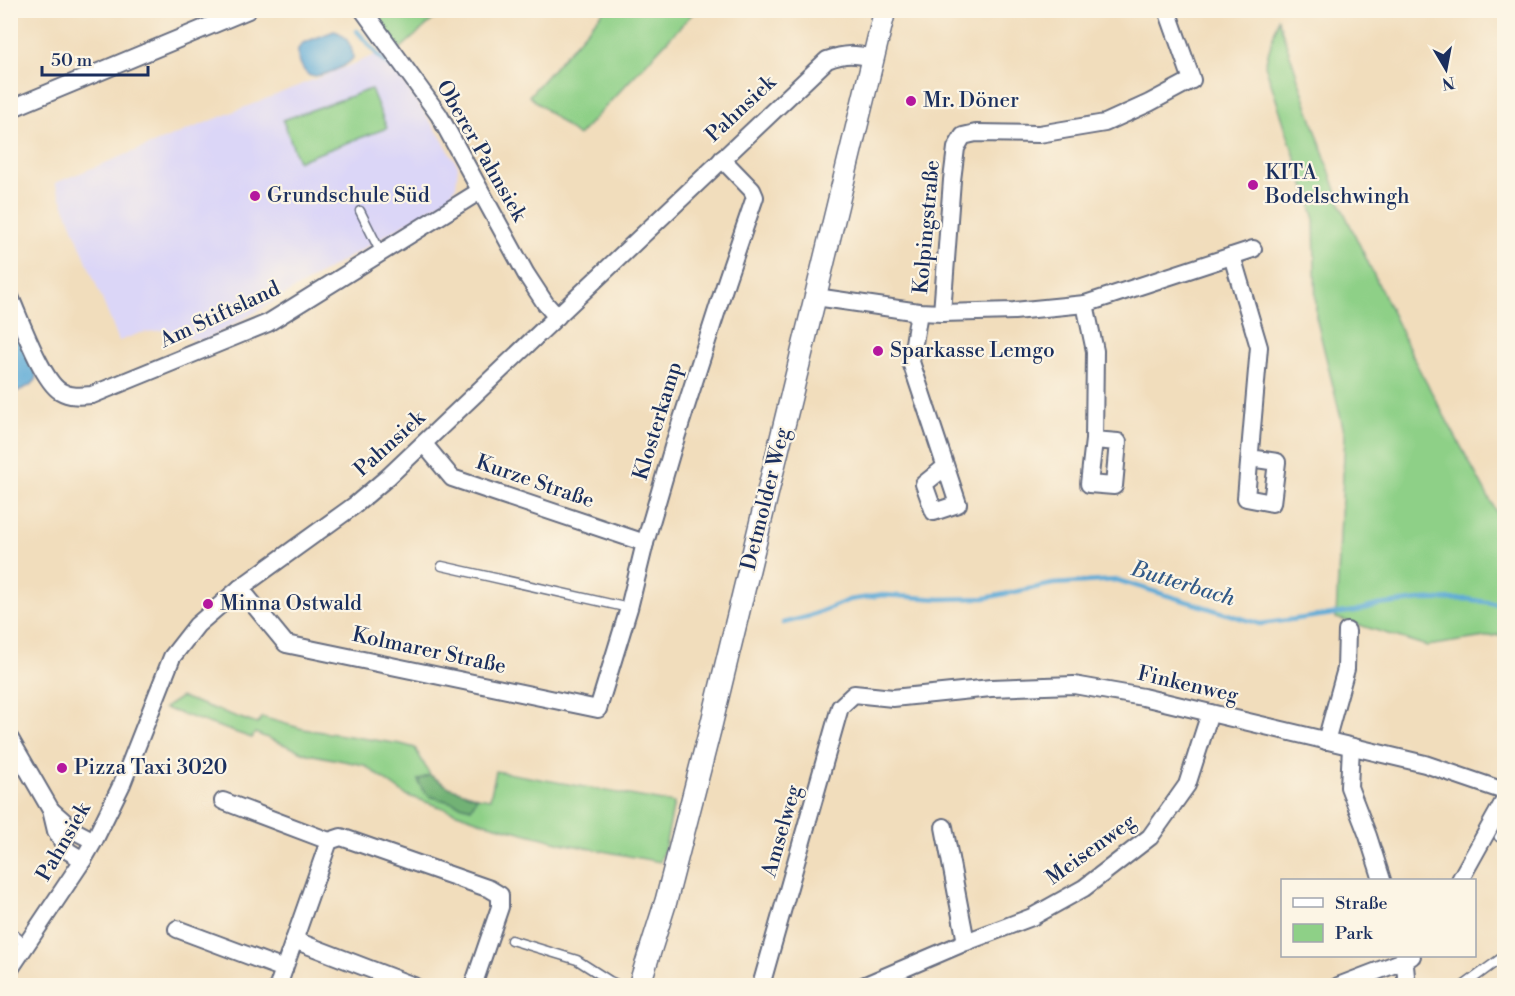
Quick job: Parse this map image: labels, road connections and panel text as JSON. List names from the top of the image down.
{
  "streets": {
    "street": [
      "Pahnsiek",
      "Oberer Pahnsiek",
      "Kolpingstraße",
      "Am Stiftsland",
      "Klosterkamp",
      "Kurze Straße",
      "Detmolder Weg",
      "Kolmarer Straße",
      "Finkenweg",
      "Amselweg",
      "Meisenweg"
    ]
  },
  "crossings": [
    ["Pahnsiek", "Oberer Pahnsiek"],
    ["Pahnsiek", "Klosterkamp"],
    ["Pahnsiek", "Kurze Straße"],
    ["Pahnsiek", "Detmolder Weg"],
    ["Pahnsiek", "Kolmarer Straße"],
    ["Oberer Pahnsiek", "Am Stiftsland"],
    ["Klosterkamp", "Kurze Straße"],
    ["Klosterkamp", "Kolmarer Straße"],
    ["Finkenweg", "Amselweg"],
    ["Finkenweg", "Meisenweg"]
  ],
  "water": ["Butterbach"],
  "places": [
    "Mr. Döner",
    "KITA Bodelschwingh",
    "Grundschule Süd",
    "Sparkasse Lemgo",
    "Minna Ostwald",
    "Pizza Taxi 3020"
  ],
  "legend": ["Straße", "Park"],
  "scale_bar": "50 m",
  "north": "bottom"
}
